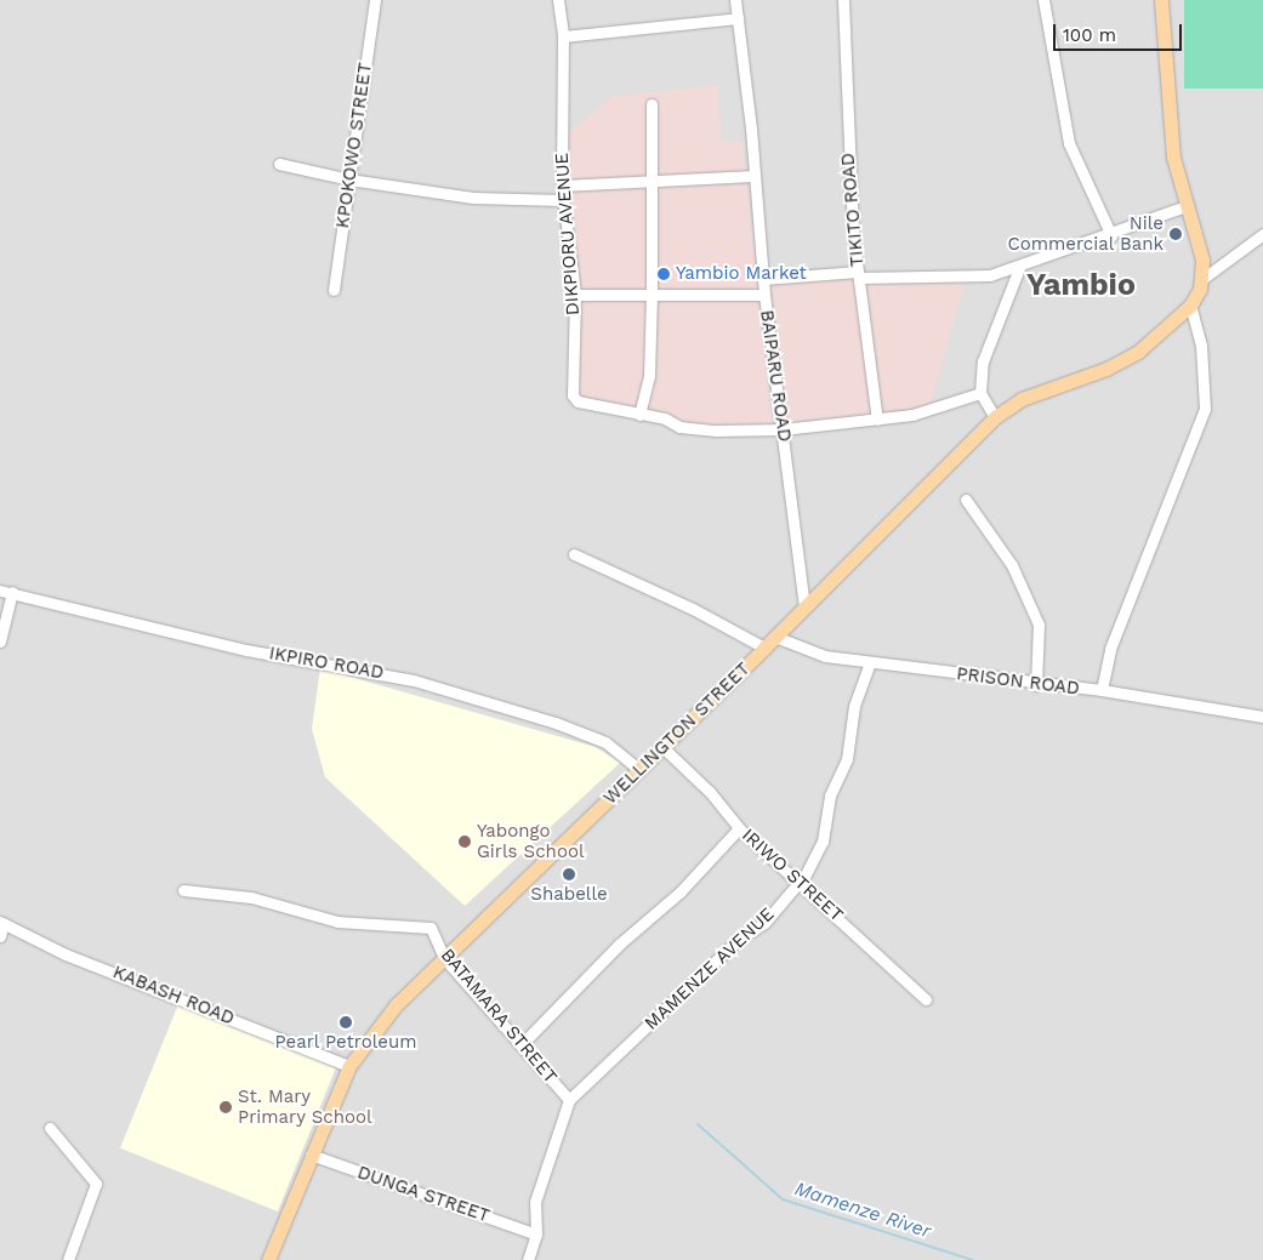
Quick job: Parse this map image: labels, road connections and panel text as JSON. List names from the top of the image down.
{
  "streets": {
    "main road": ["WELLINGTON STREET"],
    "street": [
      "KPOKOWO STREET",
      "TIKITO ROAD",
      "DIKPIORU AVENUE",
      "BAIPARU ROAD",
      "IKPIRO ROAD",
      "PRISON ROAD",
      "IRIWO STREET",
      "MAMENZE AVENUE",
      "KABASH ROAD",
      "BATAMARA STREET",
      "DUNGA STREET"
    ]
  },
  "crossings": [
    ["BAIPARU ROAD", "WELLINGTON STREET"],
    ["IKPIRO ROAD", "WELLINGTON STREET"],
    ["PRISON ROAD", "WELLINGTON STREET"],
    ["PRISON ROAD", "MAMENZE AVENUE"],
    ["WELLINGTON STREET", "IRIWO STREET"],
    ["WELLINGTON STREET", "KABASH ROAD"],
    ["WELLINGTON STREET", "BATAMARA STREET"],
    ["WELLINGTON STREET", "DUNGA STREET"],
    ["IRIWO STREET", "MAMENZE AVENUE"],
    ["MAMENZE AVENUE", "BATAMARA STREET"],
    ["MAMENZE AVENUE", "DUNGA STREET"]
  ],
  "districts": ["Yambio"],
  "water": ["Mamenze River"],
  "places": [
    "Nile Commercial Bank",
    "Yambio Market",
    "Yabongo Girls School",
    "Shabelle",
    "Pearl Petroleum",
    "St. Mary Primary School"
  ],
  "scale_bar": "100 m"
}
